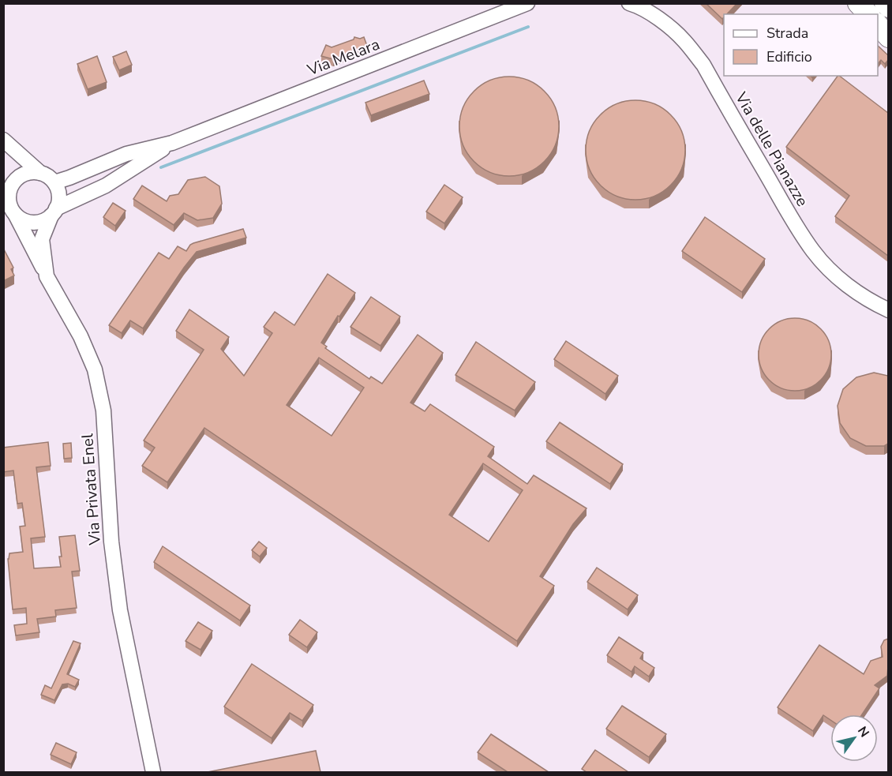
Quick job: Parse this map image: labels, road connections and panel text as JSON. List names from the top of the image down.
{
  "streets": {
    "street": ["Via Melara", "Via delle Pianazze", "Via Privata Enel"]
  },
  "legend": ["Strada", "Edificio"],
  "north": "top right"
}
